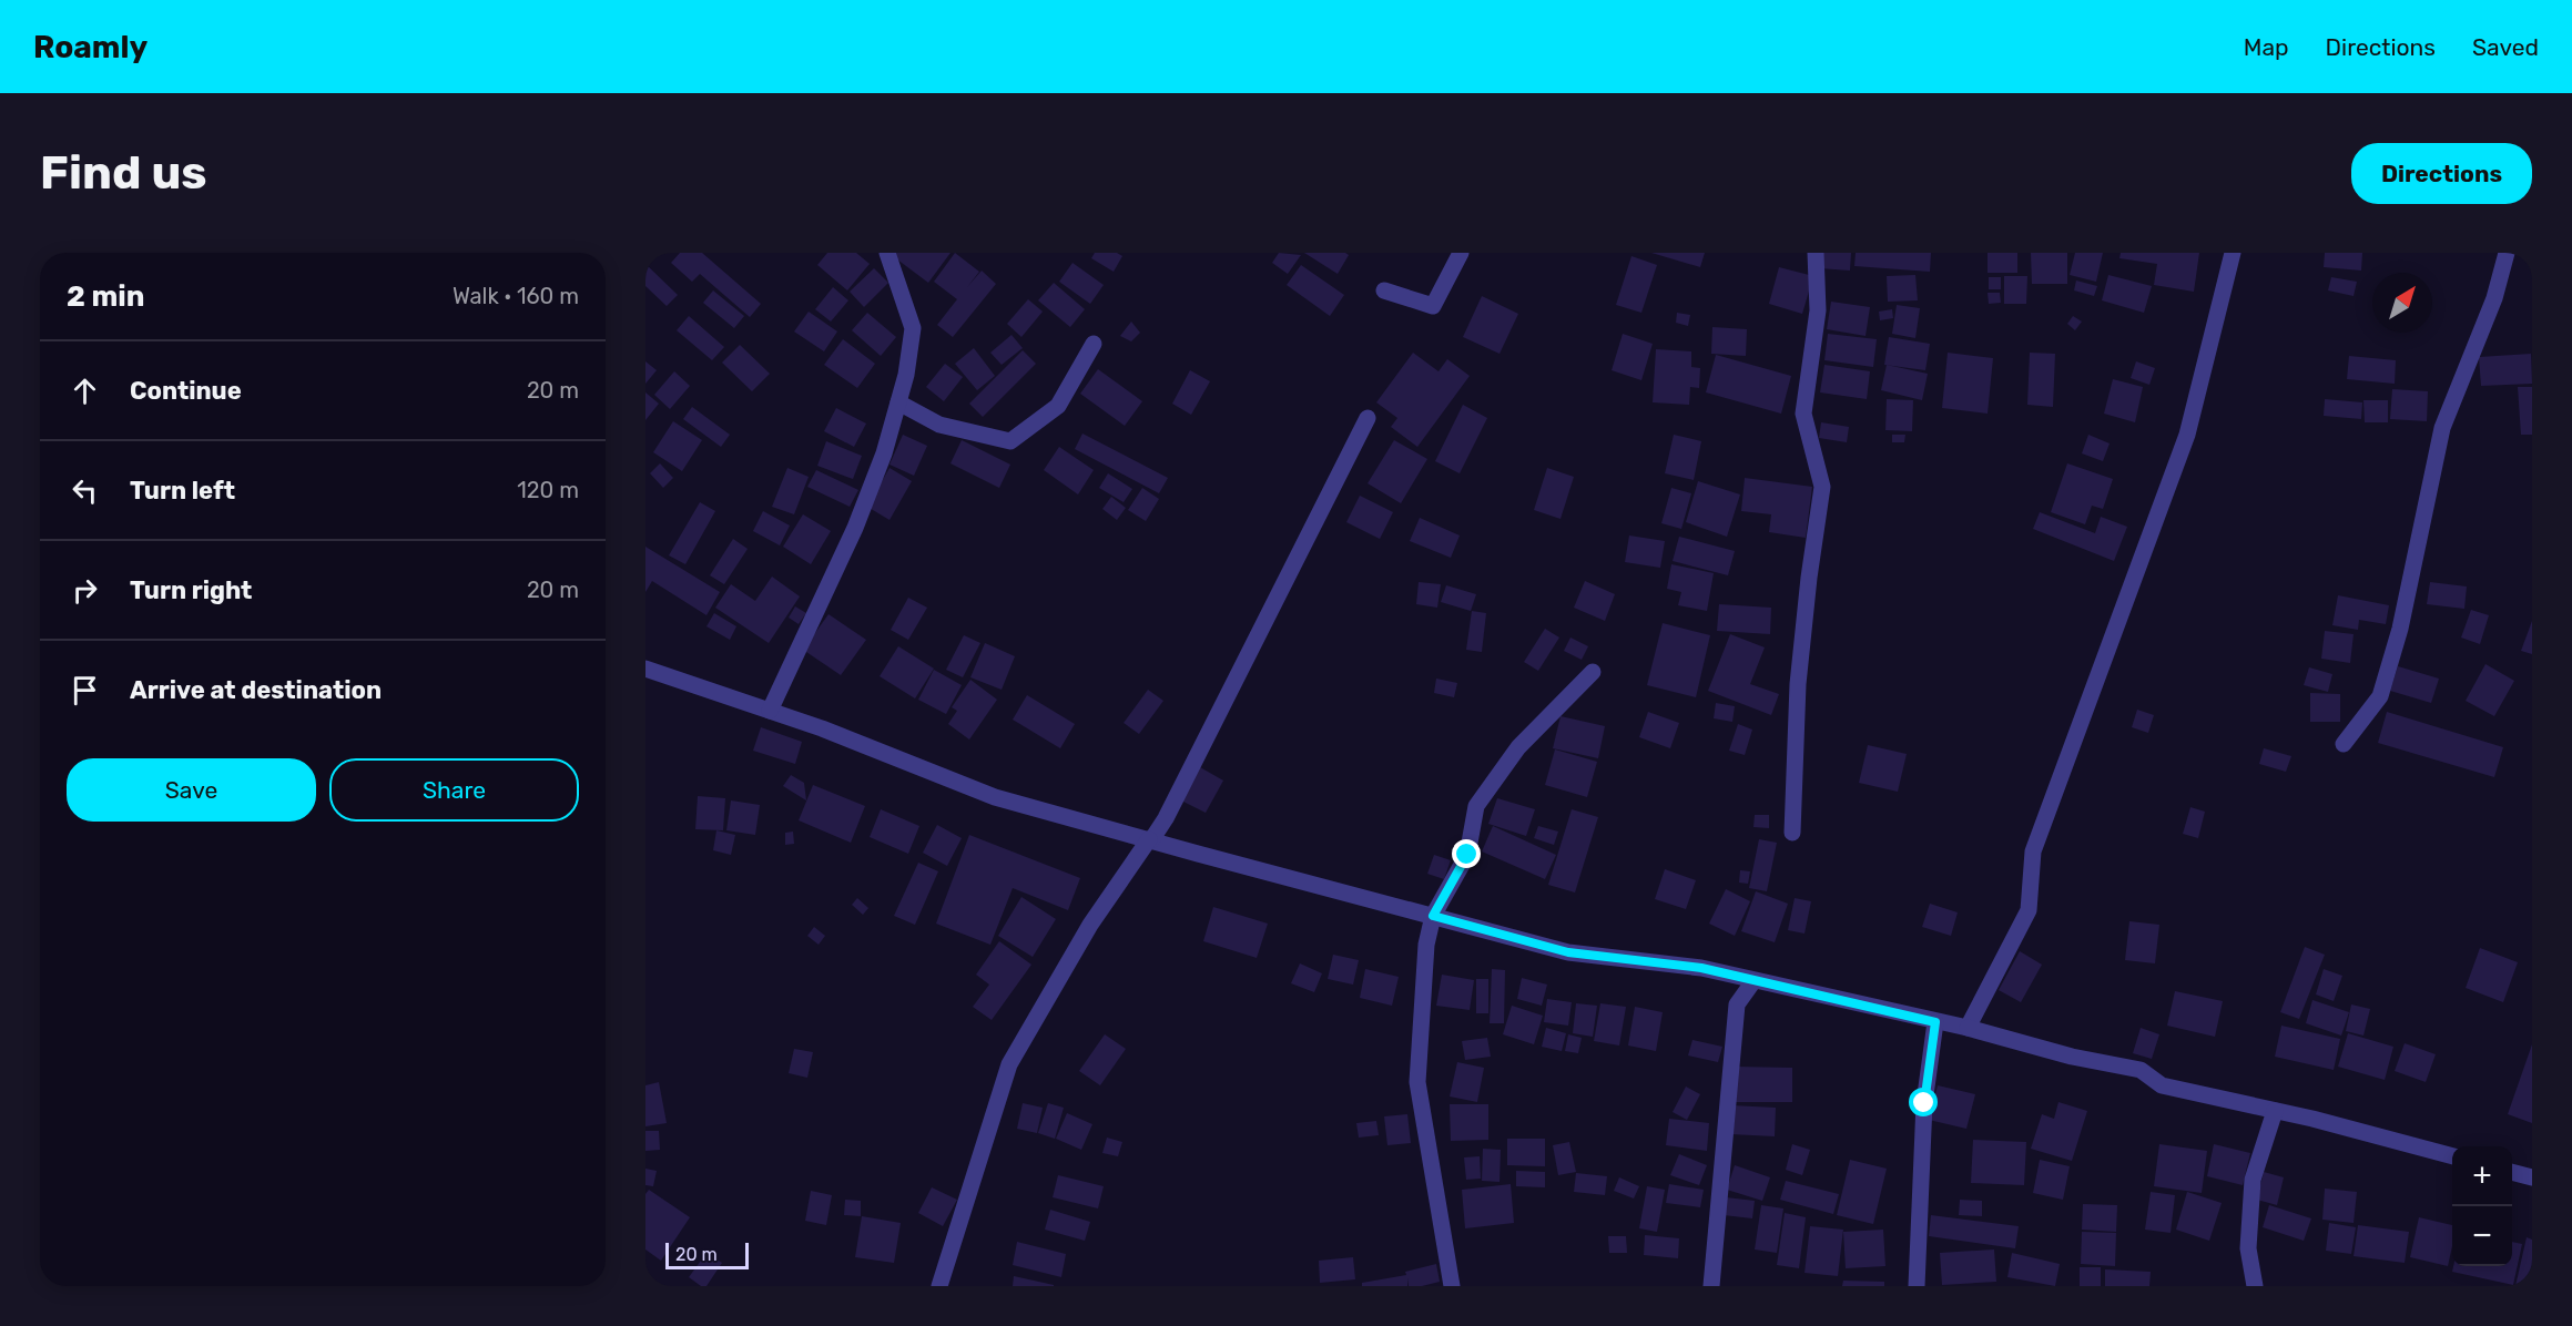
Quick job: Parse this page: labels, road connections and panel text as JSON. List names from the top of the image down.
{
  "scale_bar": "20 m",
  "north": "top right",
  "page": {
    "header": "Roamly",
    "nav": ["Map", "Directions", "Saved"],
    "buttons": [
      "Directions",
      ["Save", "Share"]
    ],
    "title": "Find us",
    "heading": ["2 min", "Walk · 160 m"],
    "list": [
      ["Continue", "20 m"],
      ["Turn left", "120 m"],
      ["Turn right", "20 m"],
      "Arrive at destination"
    ],
    "map_buttons": ["+", "−"],
    "scale": "20 m"
  }
}
